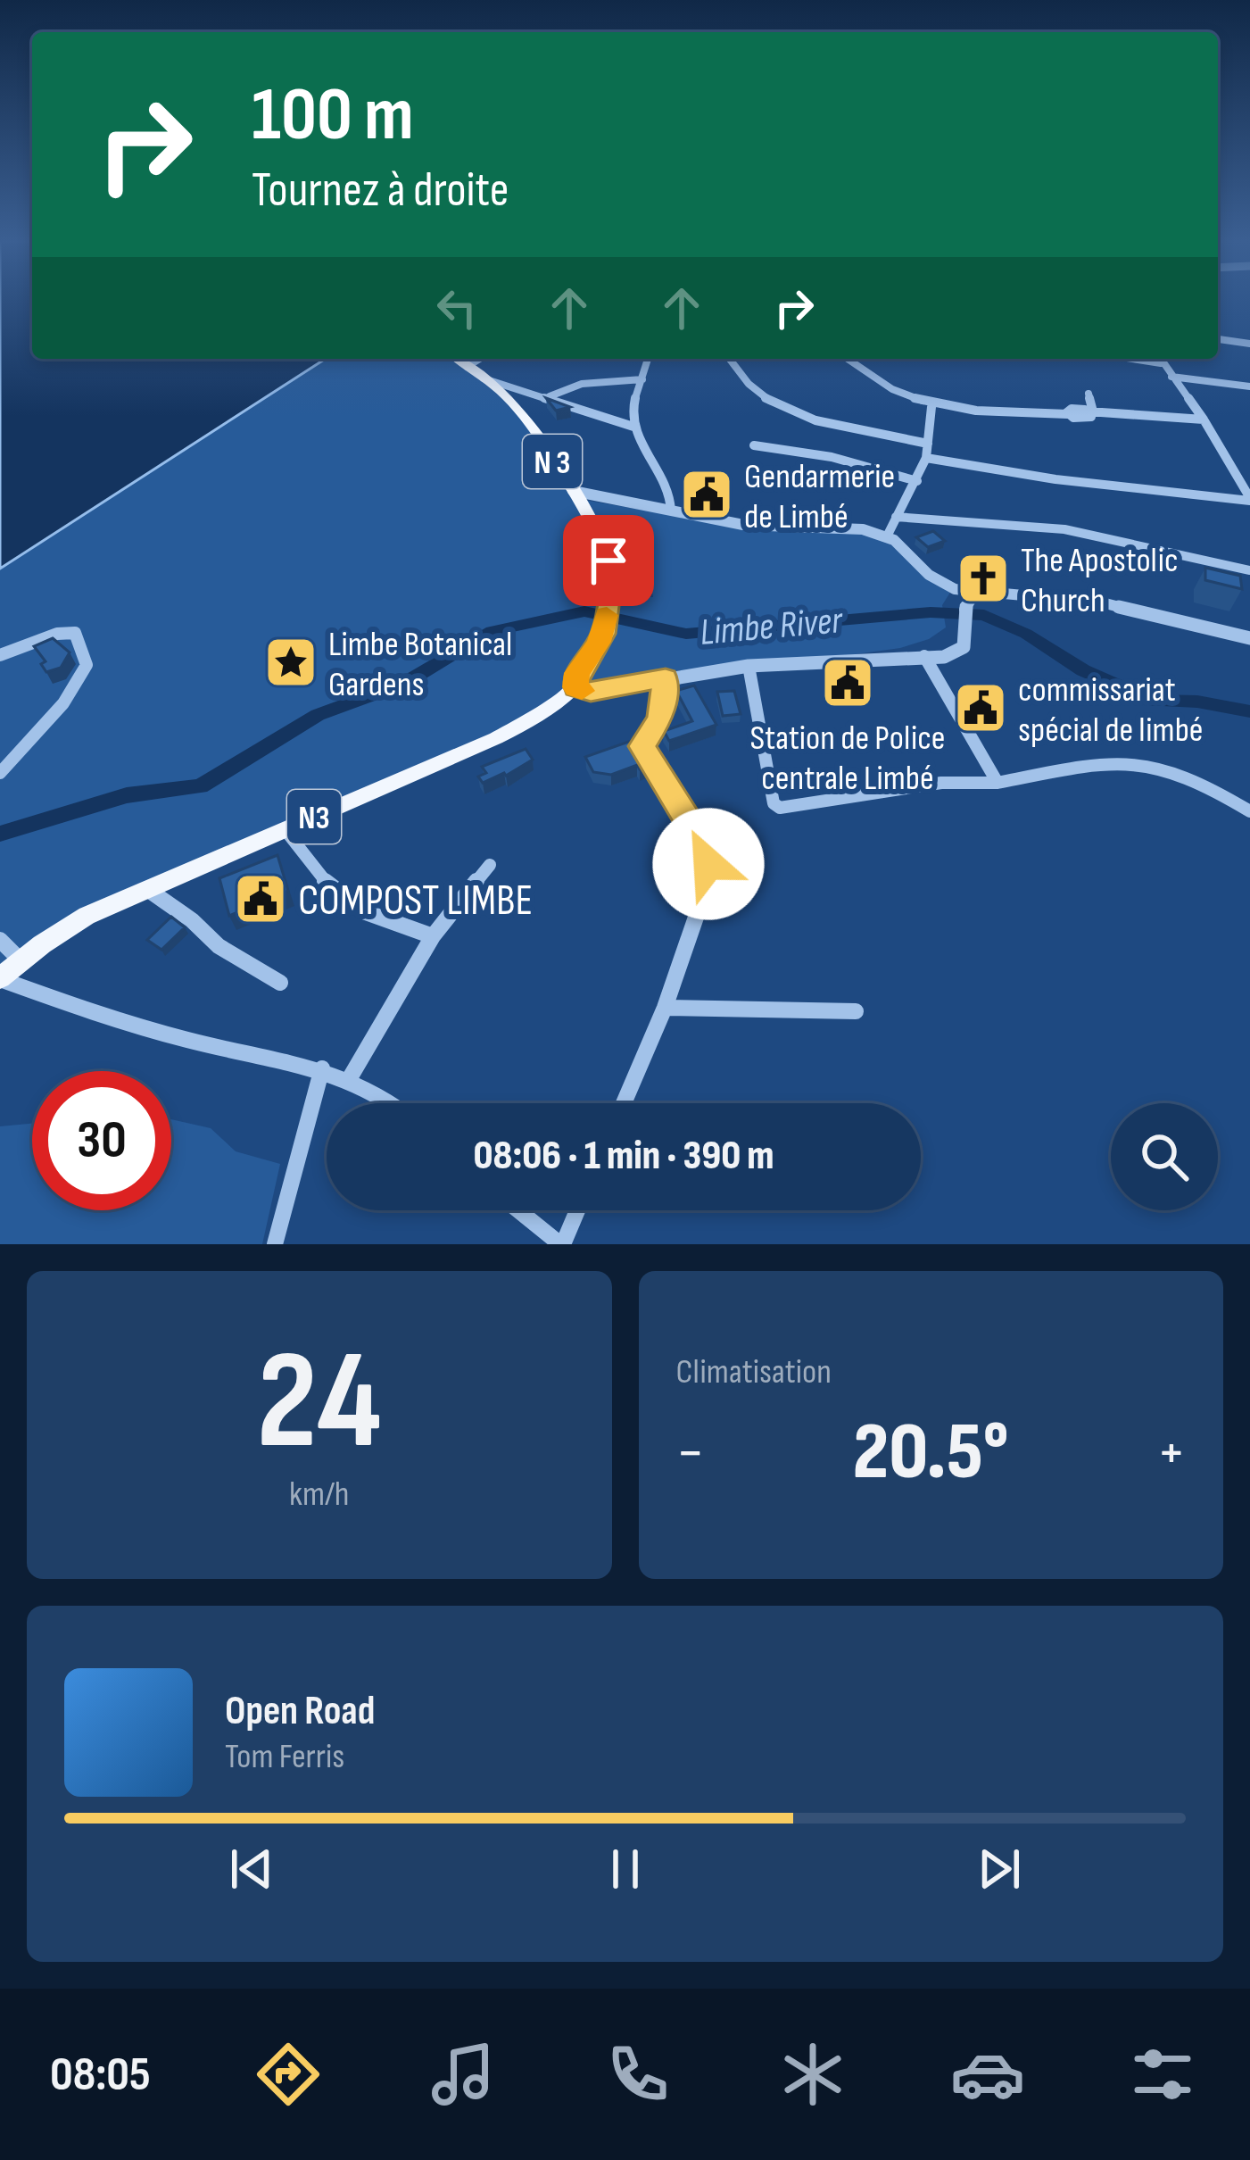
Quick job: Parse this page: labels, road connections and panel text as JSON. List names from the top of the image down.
{
  "streets": {
    "highway": ["N 3", "N3"]
  },
  "crossings": [
    ["N 3", "N3"]
  ],
  "water": ["Limbe River"],
  "places": {
    "public building": [
      "Gendarmerie de Limbé",
      "Station de Police centrale Limbé",
      "commissariat spécial de limbé",
      "COMPOST LIMBE"
    ],
    "church": ["The Apostolic Church"],
    "place": ["Limbe Botanical Gardens"]
  },
  "page": {
    "turn": ["100 m", "Tournez à droite"],
    "limit": "30",
    "trip": "08:06 · 1 min · 390 m",
    "tile": [
      ["24", "km/h"],
      "Climatisation"
    ],
    "heat": ["−", "20.5°", "+"],
    "song": ["Open Road", "Tom Ferris"],
    "tabs": "08:05"
  }
}
